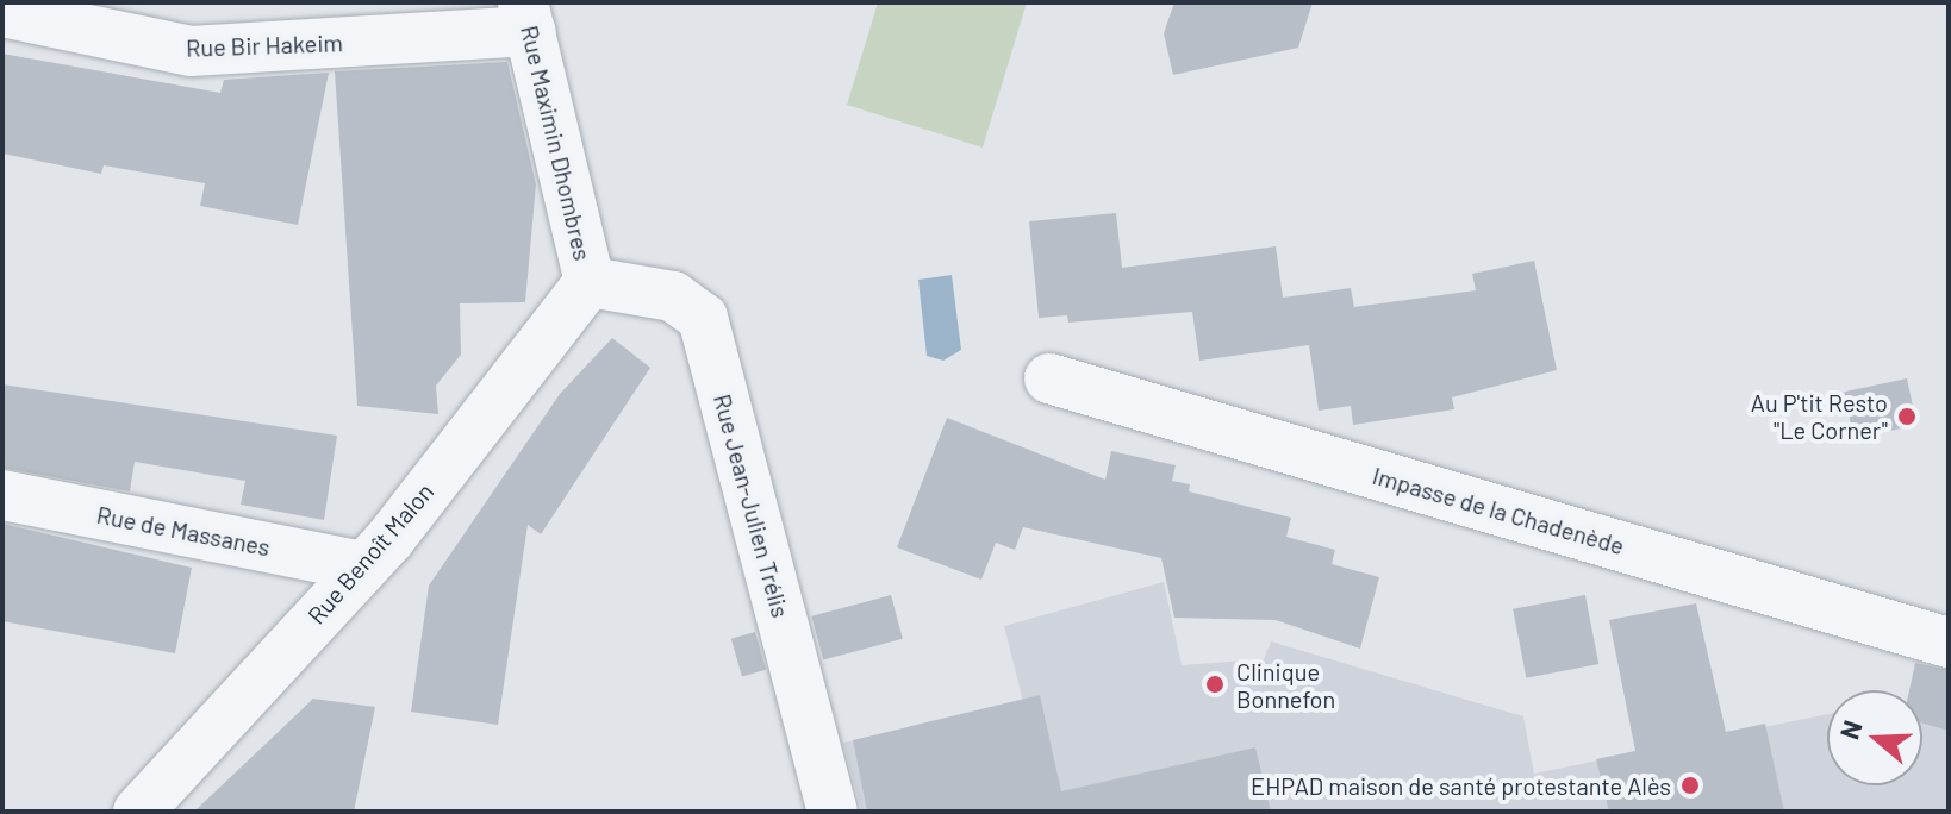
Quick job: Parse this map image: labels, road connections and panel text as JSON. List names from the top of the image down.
{
  "streets": {
    "street": [
      "Rue Bir Hakeim",
      "Rue Maximin Dhombres",
      "Rue Jean-Julien Trélis",
      "Impasse de la Chadenède",
      "Rue de Massanes",
      "Rue Benoît Malon"
    ]
  },
  "crossings": [
    ["Rue Bir Hakeim", "Rue Maximin Dhombres"],
    ["Rue Maximin Dhombres", "Rue Jean-Julien Trélis"],
    ["Rue Maximin Dhombres", "Rue Benoît Malon"],
    ["Rue Jean-Julien Trélis", "Rue Benoît Malon"],
    ["Rue de Massanes", "Rue Benoît Malon"]
  ],
  "places": ["Au P'tit Resto \"Le Corner\"", "Clinique Bonnefon", "EHPAD maison de santé protestante Alès"],
  "north": "left"
}
